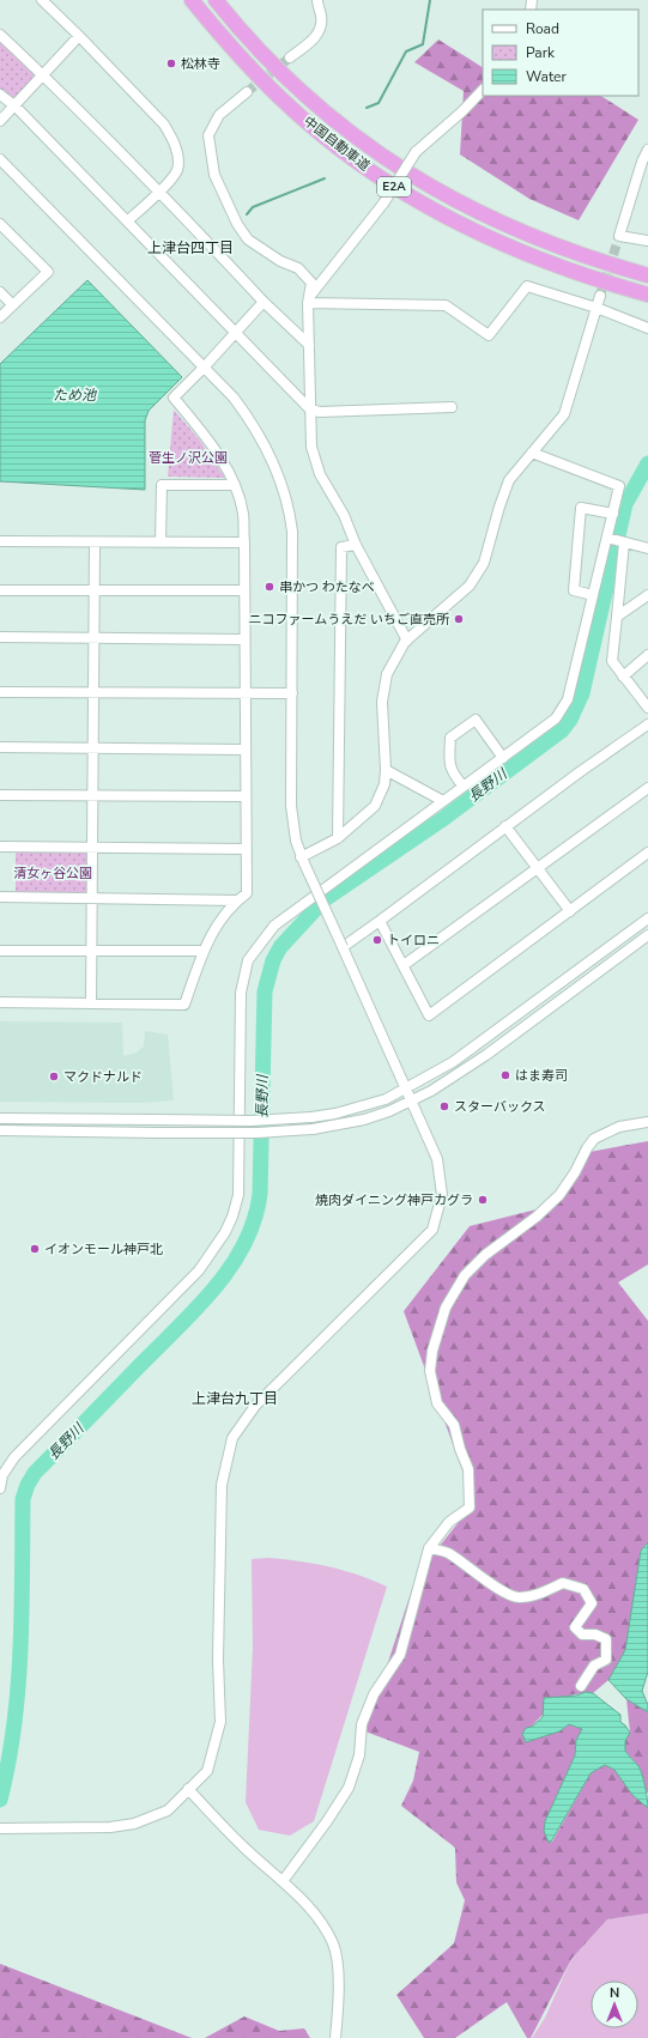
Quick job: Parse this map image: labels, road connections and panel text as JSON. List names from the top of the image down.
{
  "streets": {
    "highway": ["中国自動車道", "E2A"]
  },
  "districts": ["上津台四丁目", "上津台九丁目"],
  "water": ["ため池", "長野川"],
  "parks": ["菅生ノ沢公園", "清女ヶ谷公園"],
  "places": [
    "松林寺",
    "串かつ わたなべ",
    "ニコファームうえだ いちご直売所",
    "トイロニ",
    "はま寿司",
    "マクドナルド",
    "スターバックス",
    "焼肉ダイニング神戸カグラ",
    "イオンモール神戸北"
  ],
  "legend": ["Road", "Park", "Water"],
  "north": "top"
}
